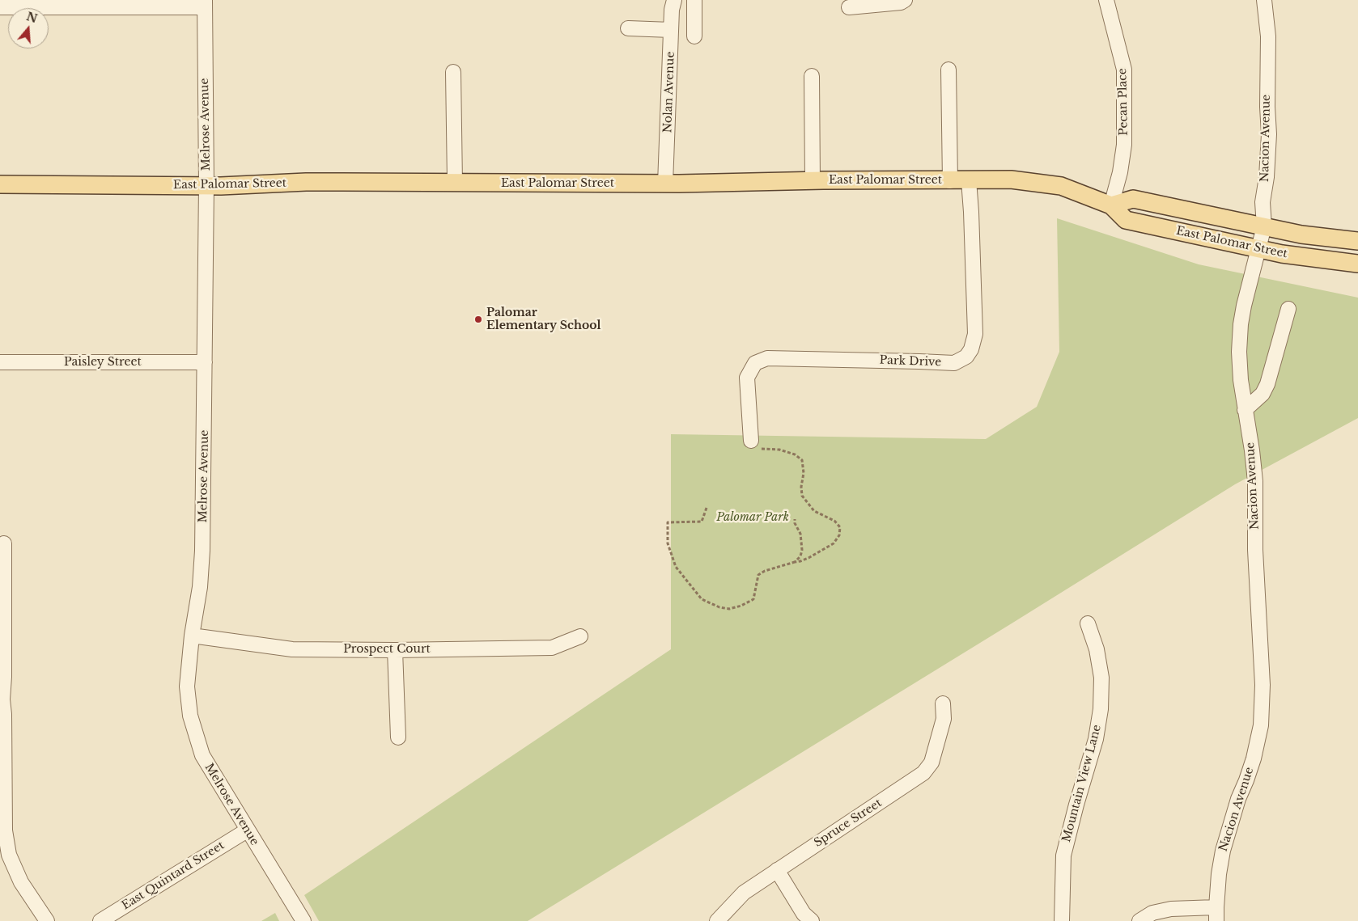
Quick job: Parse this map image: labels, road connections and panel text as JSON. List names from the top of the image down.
{
  "streets": {
    "main road": ["East Palomar Street"],
    "street": [
      "Nolan Avenue",
      "Pecan Place",
      "Melrose Avenue",
      "Nacion Avenue",
      "Park Drive",
      "Paisley Street",
      "Prospect Court",
      "Mountain View Lane",
      "Spruce Street",
      "East Quintard Street"
    ]
  },
  "crossings": [
    ["Nolan Avenue", "East Palomar Street"],
    ["Pecan Place", "East Palomar Street"],
    ["Melrose Avenue", "East Palomar Street"],
    ["Melrose Avenue", "Paisley Street"],
    ["Melrose Avenue", "Prospect Court"],
    ["Melrose Avenue", "East Quintard Street"],
    ["Nacion Avenue", "East Palomar Street"],
    ["East Palomar Street", "Park Drive"]
  ],
  "parks": ["Palomar Park"],
  "places": ["Palomar Elementary School"],
  "north": "top"
}
